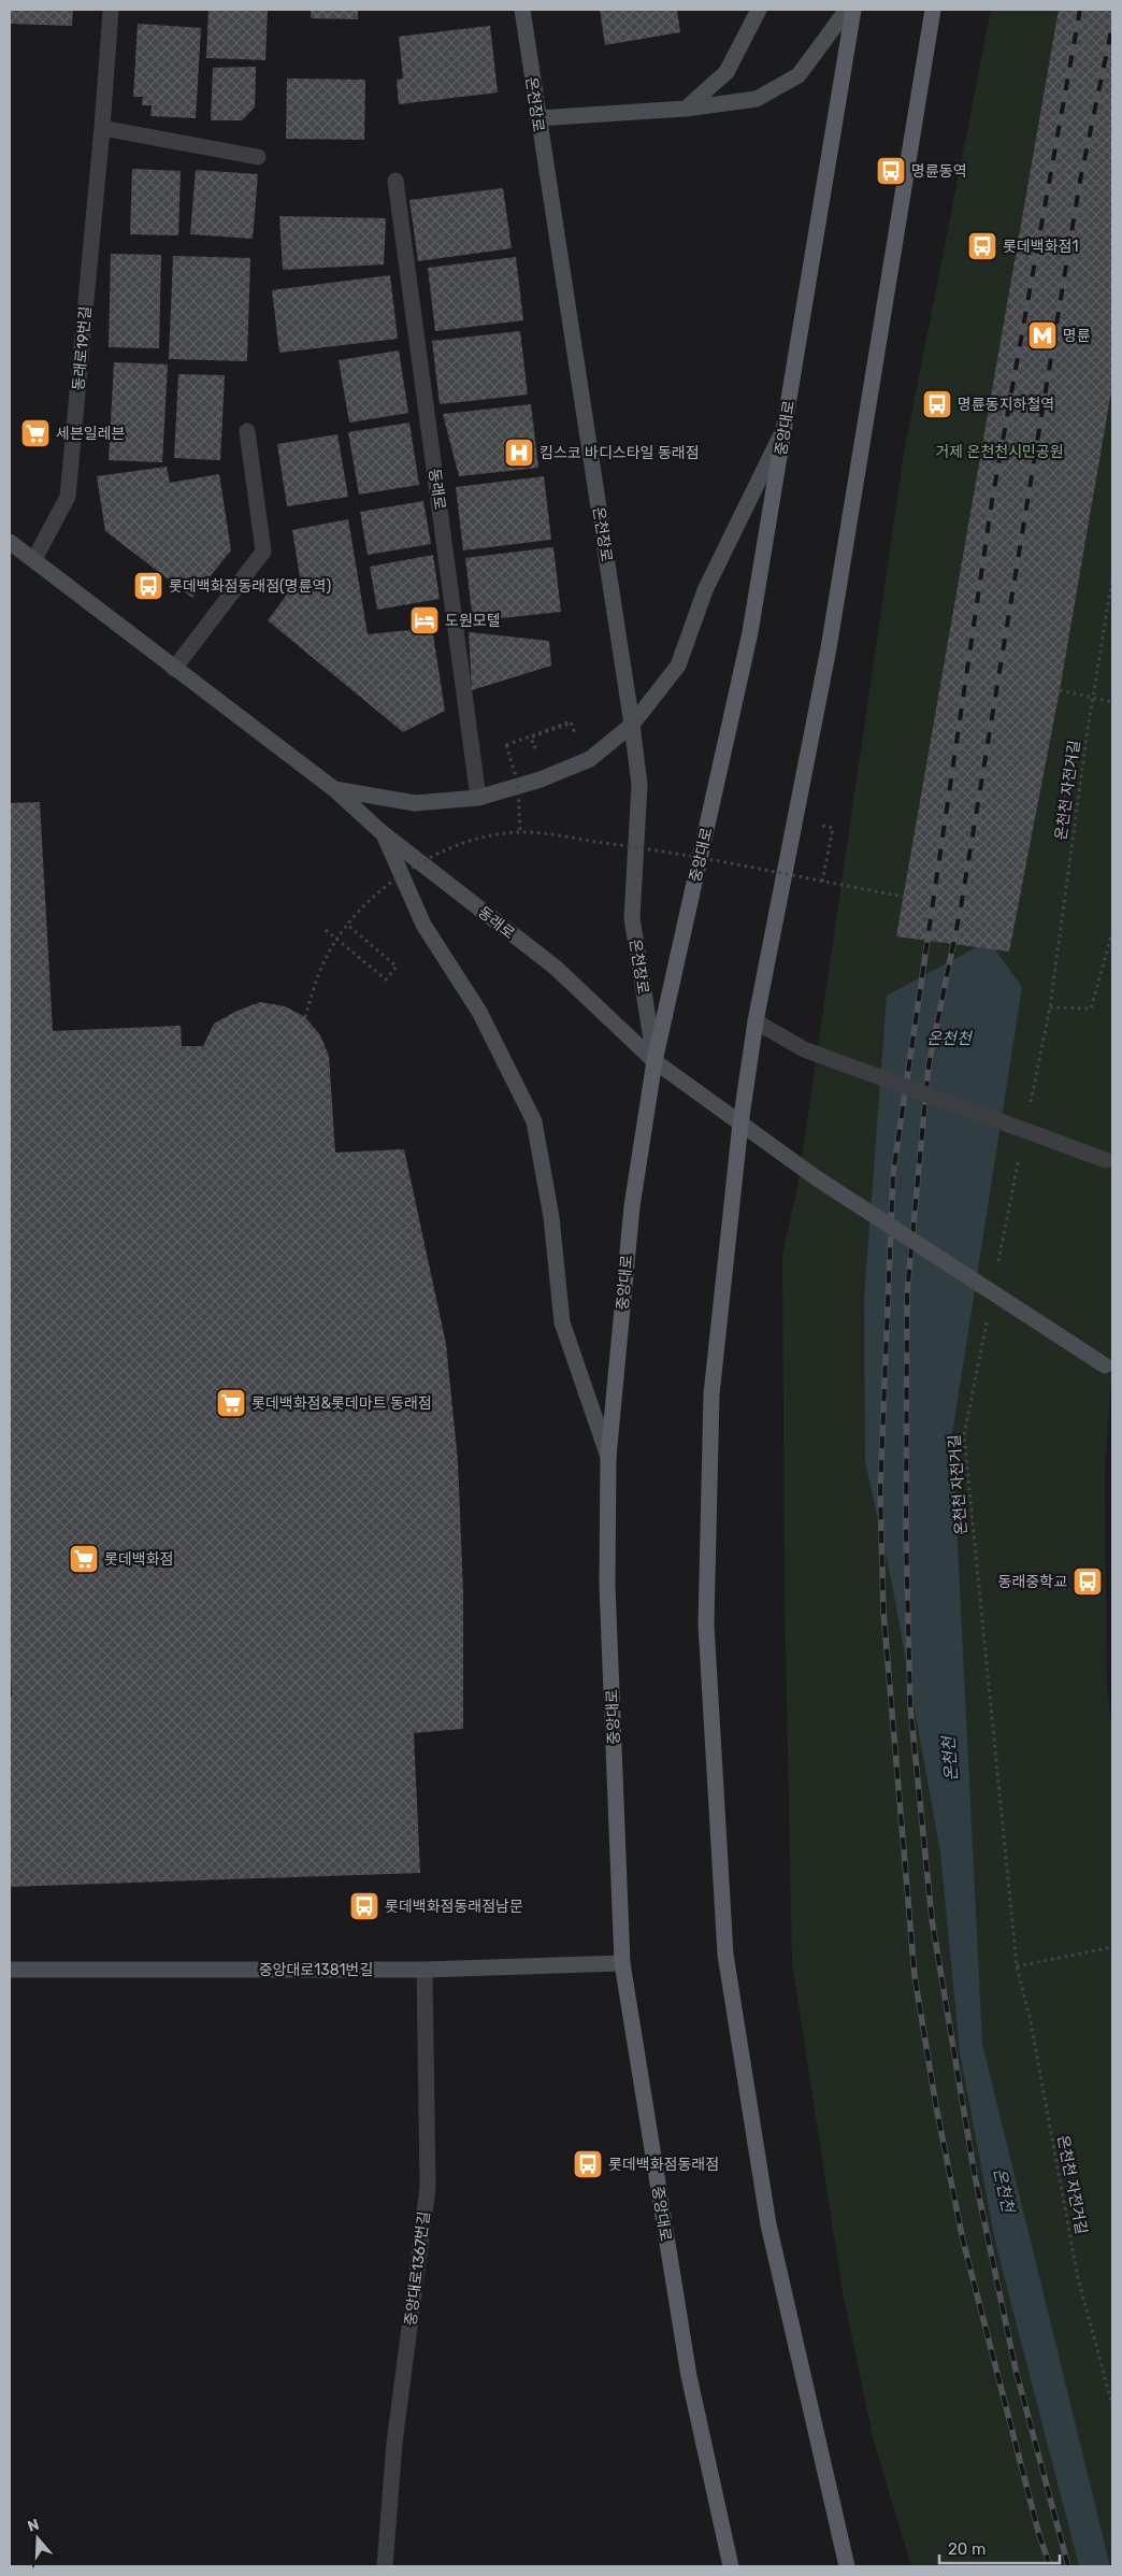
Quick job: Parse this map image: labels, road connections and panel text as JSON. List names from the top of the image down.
{
  "streets": {
    "main road": [
      "온천장로",
      "중앙대로",
      "동래로",
      "중앙대로1381번길"
    ],
    "street": ["동래로19번길", "중앙대로1367번길"],
    "path": ["온천천 자전거길"]
  },
  "crossings": [
    ["온천장로", "중앙대로"],
    ["온천장로", "동래로"],
    ["동래로19번길", "동래로"],
    ["중앙대로", "동래로"],
    ["중앙대로", "중앙대로1381번길"],
    ["중앙대로1381번길", "중앙대로1367번길"]
  ],
  "water": ["온천천"],
  "parks": ["거제 온천천시민공원"],
  "places": {
    "bus stop": [
      "명륜동역",
      "롯데백화점1",
      "명륜동지하철역",
      "롯데백화점동래점(명륜역)",
      "동래중학교",
      "롯데백화점동래점남문",
      "롯데백화점동래점"
    ],
    "metro station": ["명륜"],
    "supermarket": ["세븐일레븐", "롯데백화점&롯데마트 동래점", "롯데백화점"],
    "hospital": ["킴스코 바디스타일 동래점"],
    "hotel": ["도원모텔"]
  },
  "scale_bar": "20 m",
  "north": "top"
}
